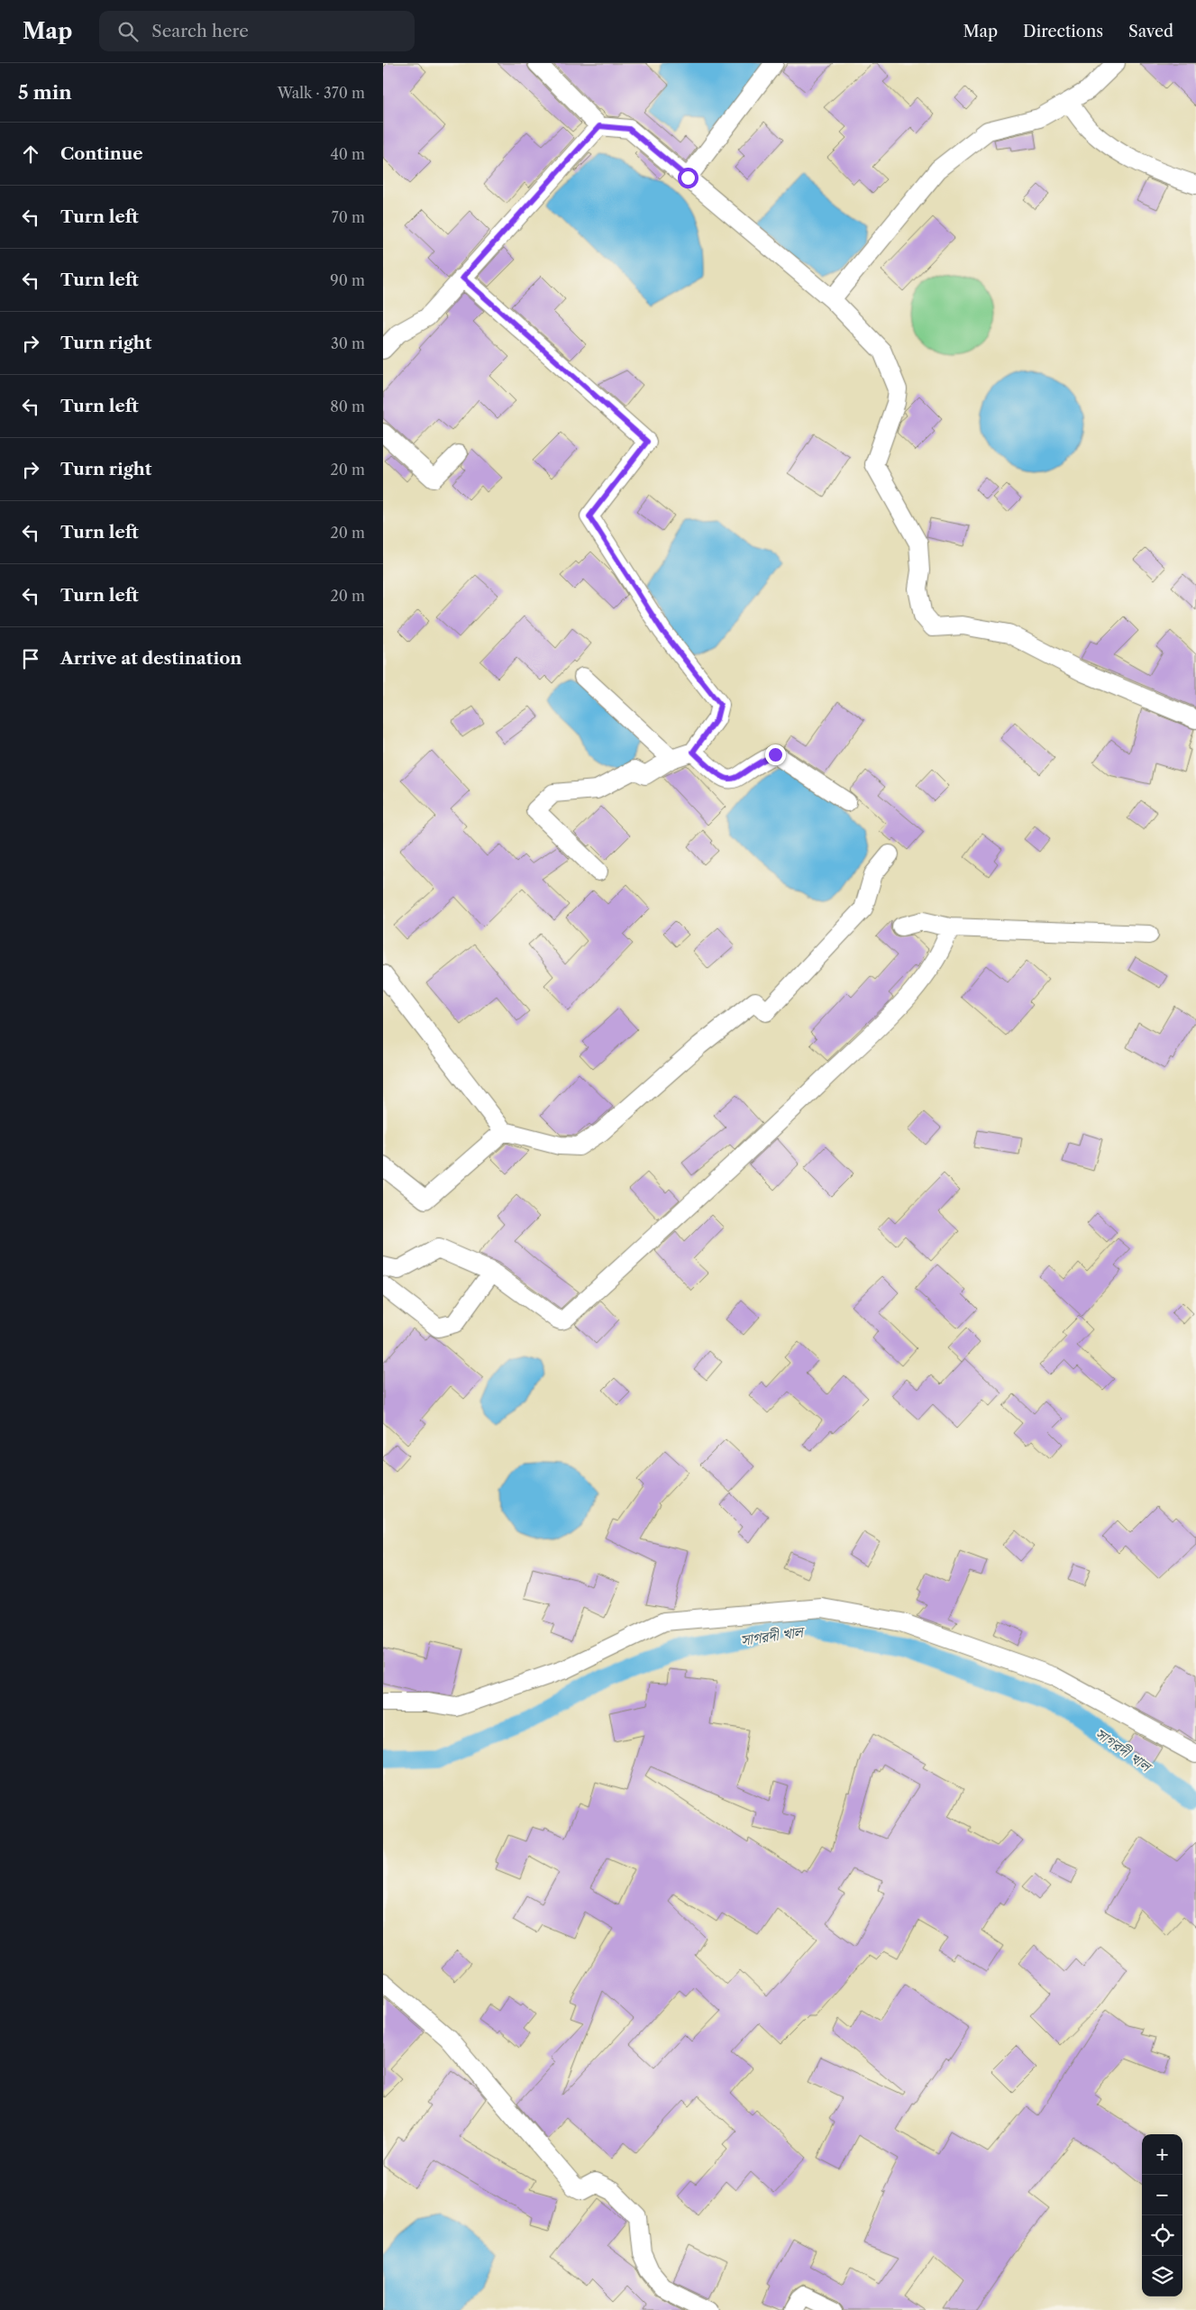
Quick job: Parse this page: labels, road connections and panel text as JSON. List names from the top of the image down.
{
  "water": ["সাগরদী খাল"],
  "page": {
    "header": "Map",
    "search": "Search here",
    "nav": ["Map", "Directions", "Saved"],
    "heading": ["5 min", "Walk · 370 m"],
    "list": [
      ["Continue", "40 m"],
      ["Turn left", "70 m"],
      ["Turn left", "90 m"],
      ["Turn right", "30 m"],
      ["Turn left", "80 m"],
      ["Turn right", "20 m"],
      ["Turn left", "20 m"],
      ["Turn left", "20 m"],
      "Arrive at destination"
    ],
    "map_buttons": ["+", "−"]
  }
}
